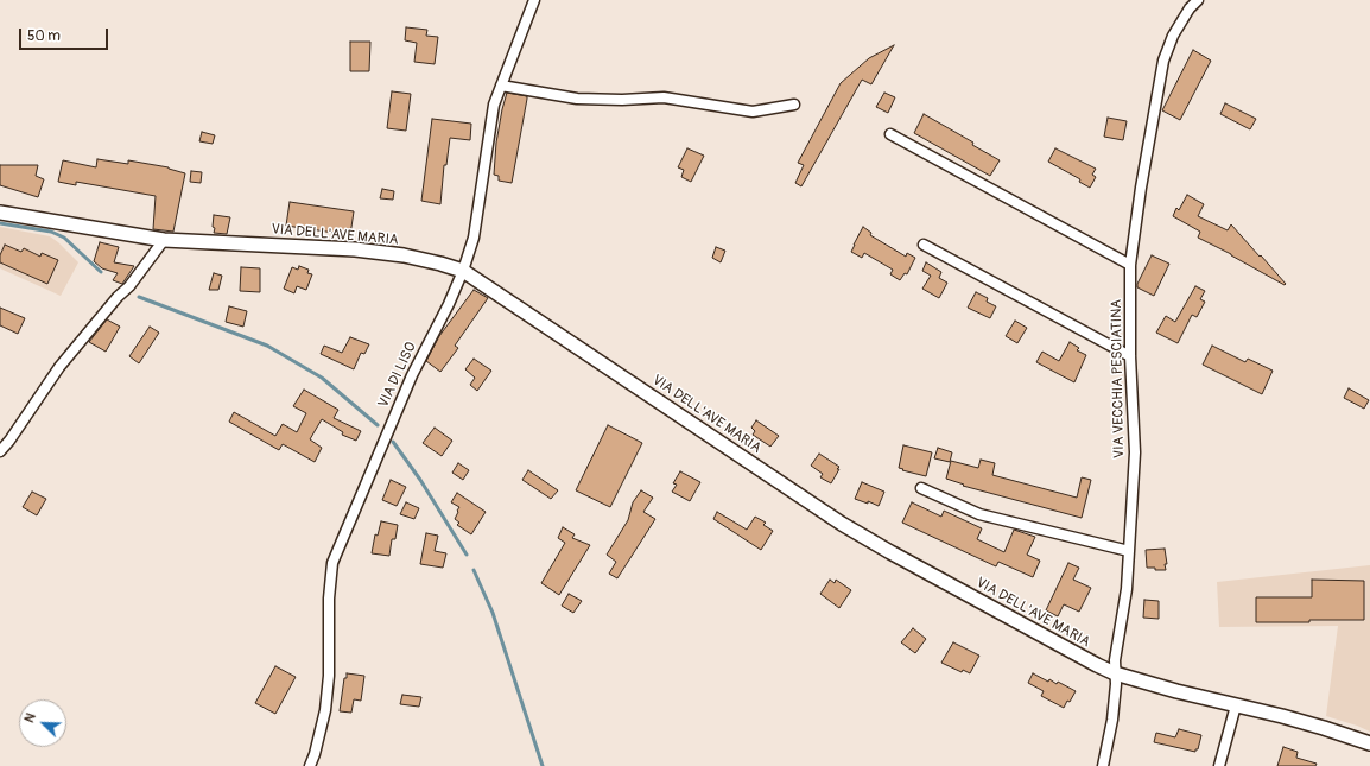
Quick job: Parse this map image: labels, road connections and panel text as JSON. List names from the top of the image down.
{
  "streets": {
    "street": ["VIA DELL'AVE MARIA", "VIA DI LISO", "VIA VECCHIA PESCIATINA"]
  },
  "crossings": [
    ["VIA DELL'AVE MARIA", "VIA DI LISO"],
    ["VIA DELL'AVE MARIA", "VIA VECCHIA PESCIATINA"]
  ],
  "scale_bar": "50 m",
  "north": "top left"
}
